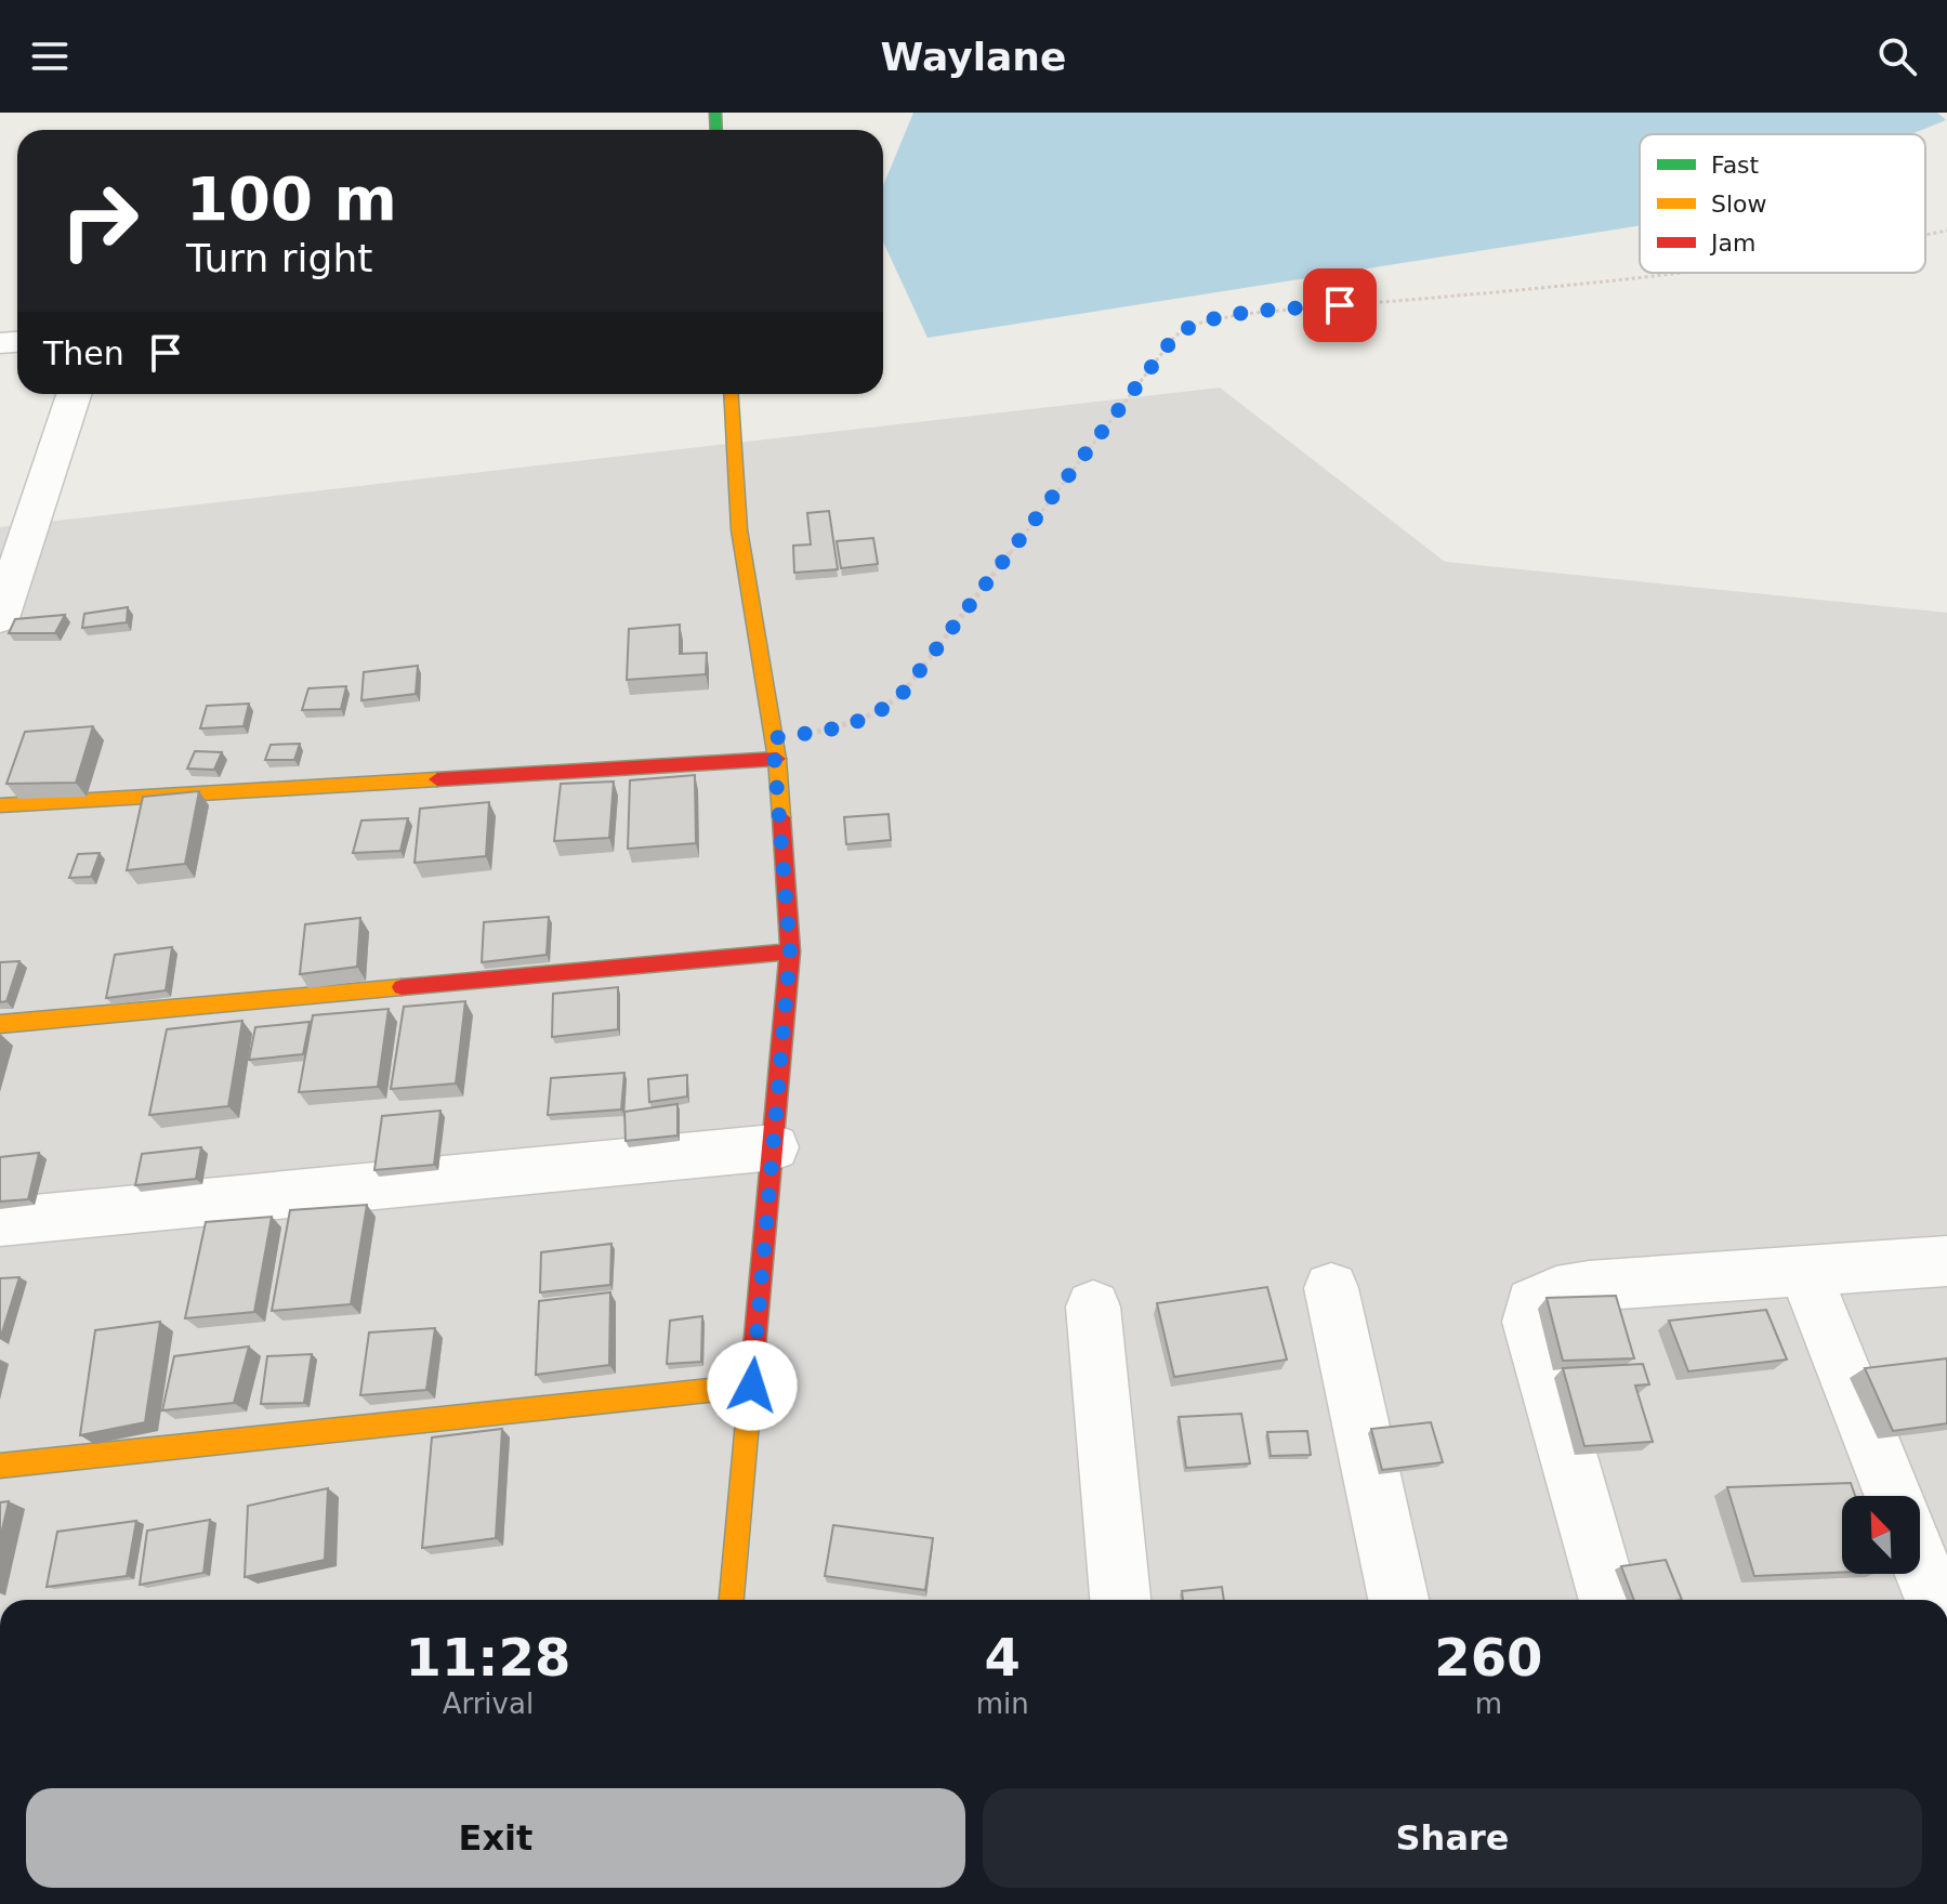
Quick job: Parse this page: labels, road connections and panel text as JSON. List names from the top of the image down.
{
  "legend": ["Fast", "Slow", "Jam"],
  "north": "top left",
  "page": {
    "header": "Waylane",
    "turn": ["100 m", "Turn right"],
    "then": "Then",
    "eta": [
      "11:28",
      "Arrival",
      "4",
      "min",
      "260",
      "m"
    ],
    "buttons": ["Exit", "Share"]
  }
}
